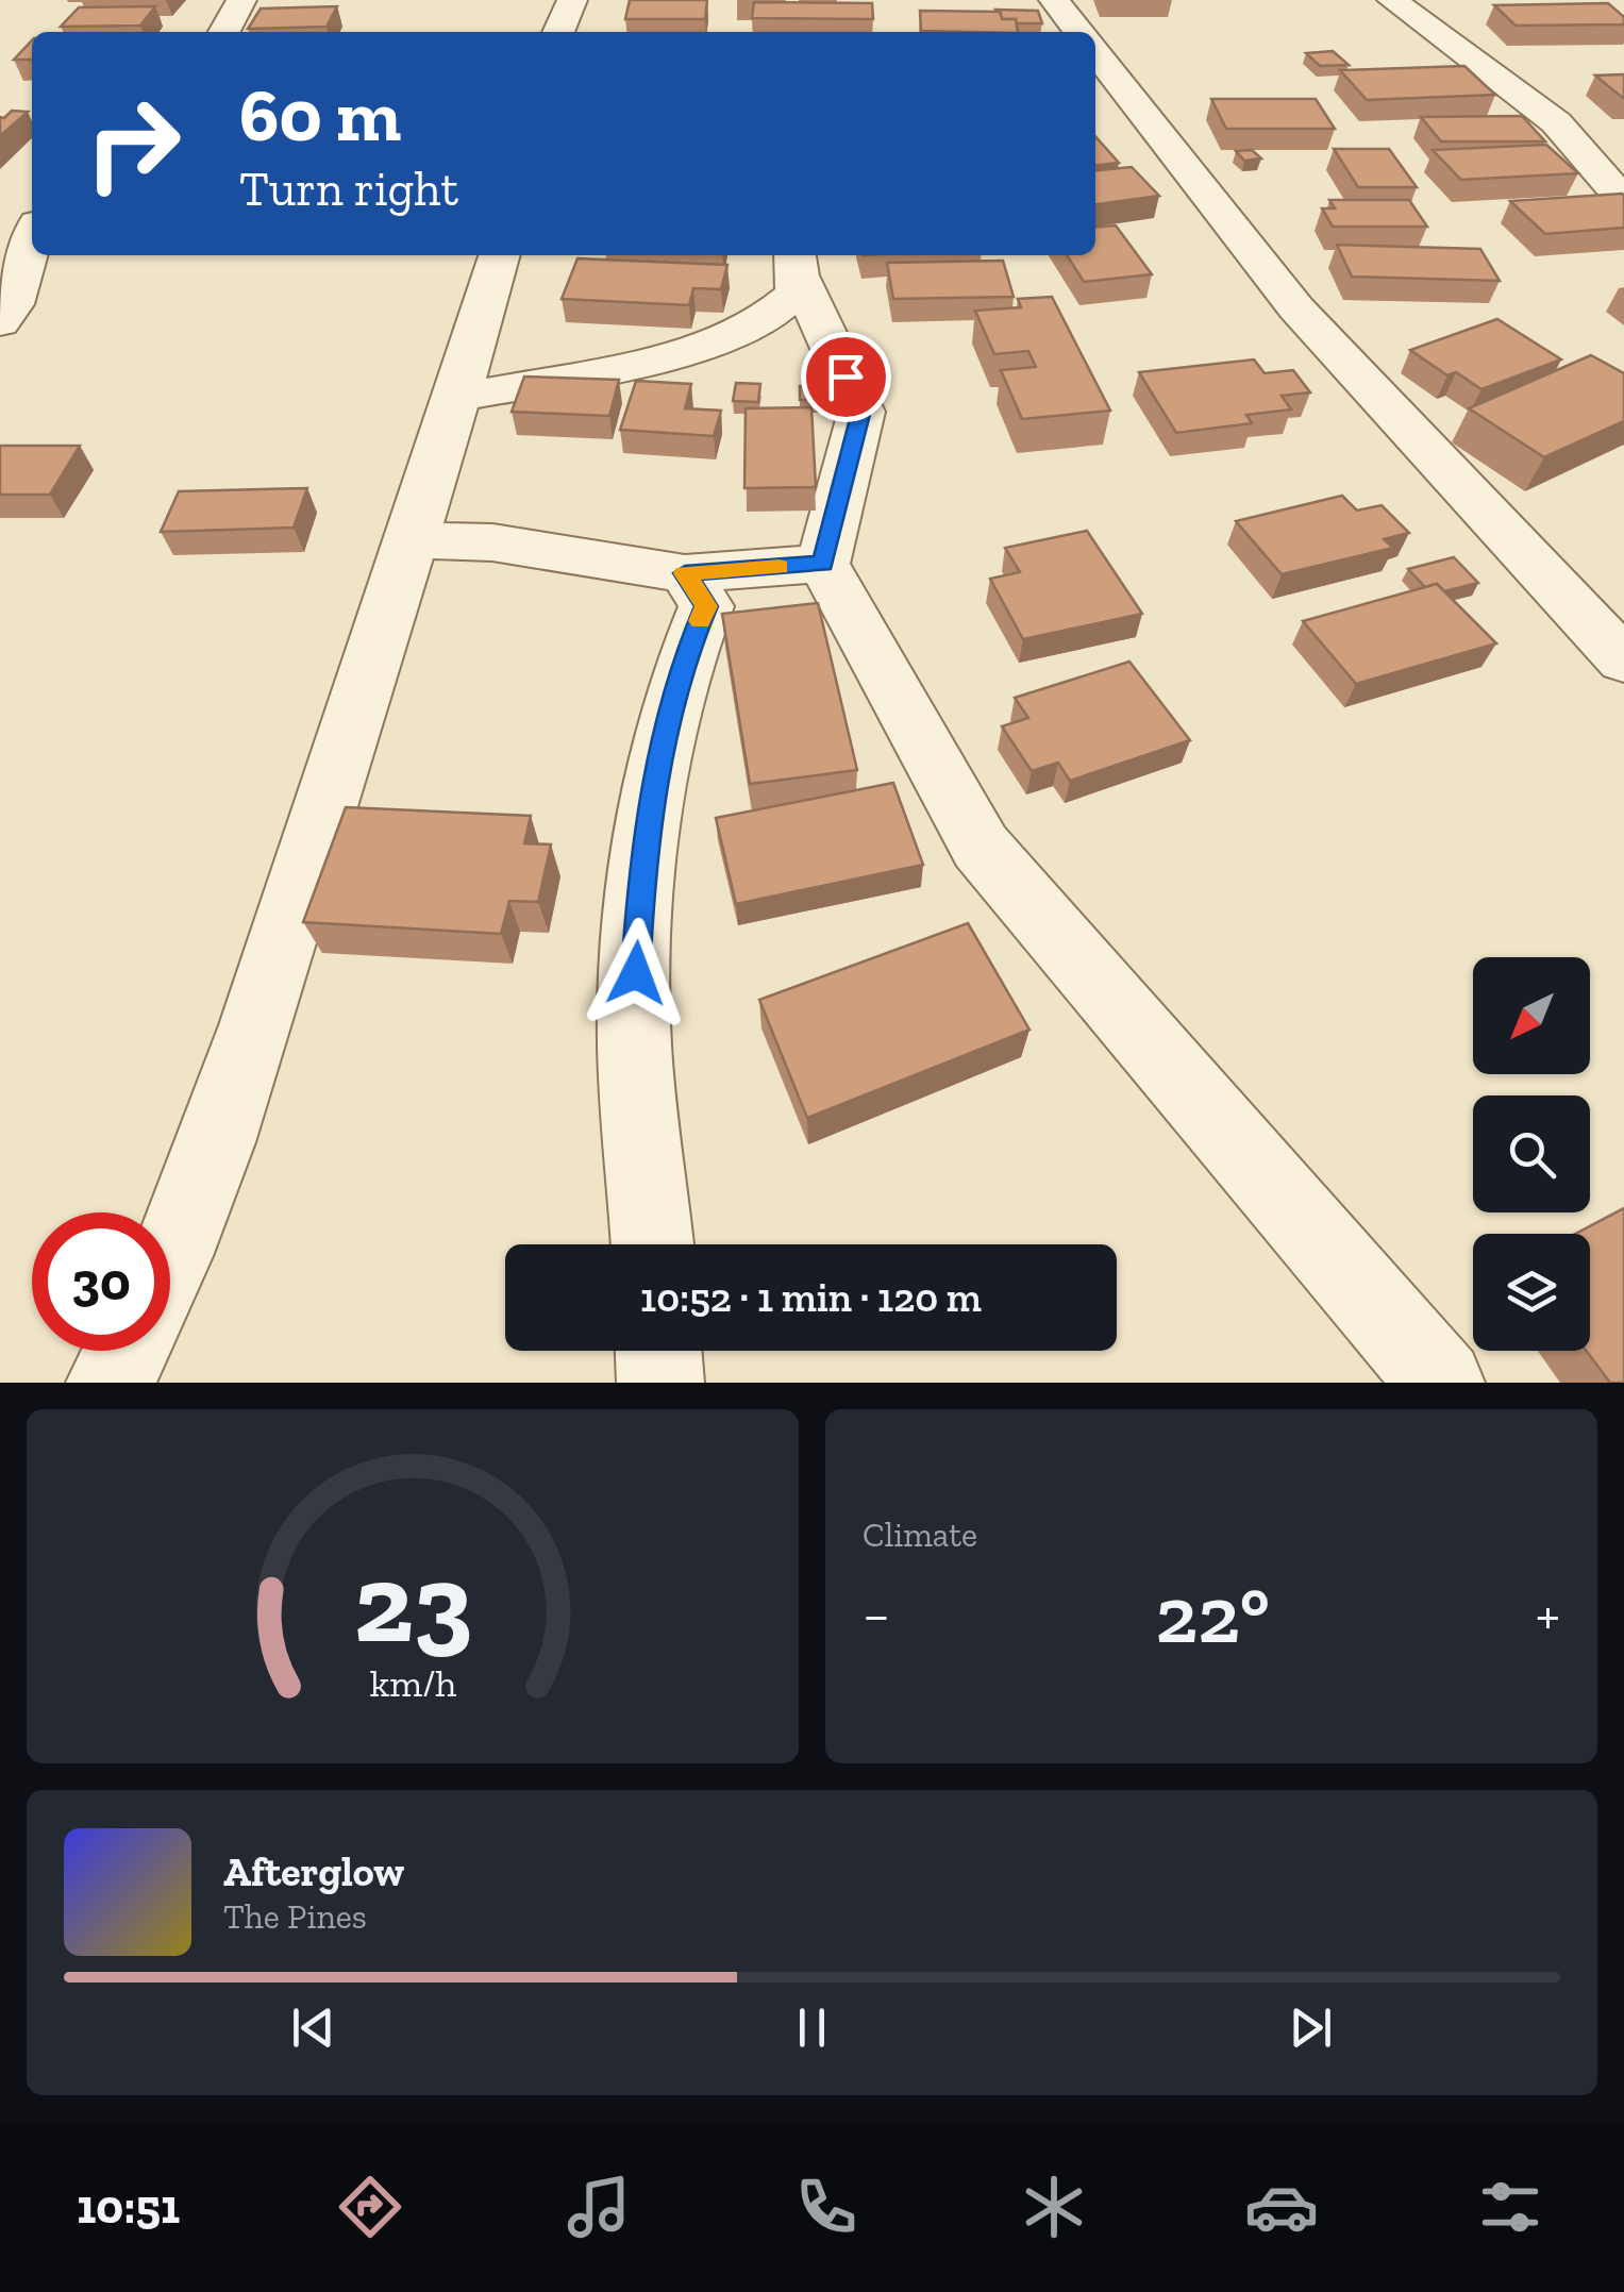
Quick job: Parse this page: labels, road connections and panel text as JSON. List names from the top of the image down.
{
  "north": "bottom left",
  "page": {
    "turn": ["60 m", "Turn right"],
    "limit": "30",
    "trip": "10:52 · 1 min · 120 m",
    "tile": "Climate",
    "heat": ["−", "22°", "+"],
    "song": ["Afterglow", "The Pines"],
    "tabs": "10:51",
    "gauge": ["23", "km/h"]
  }
}
